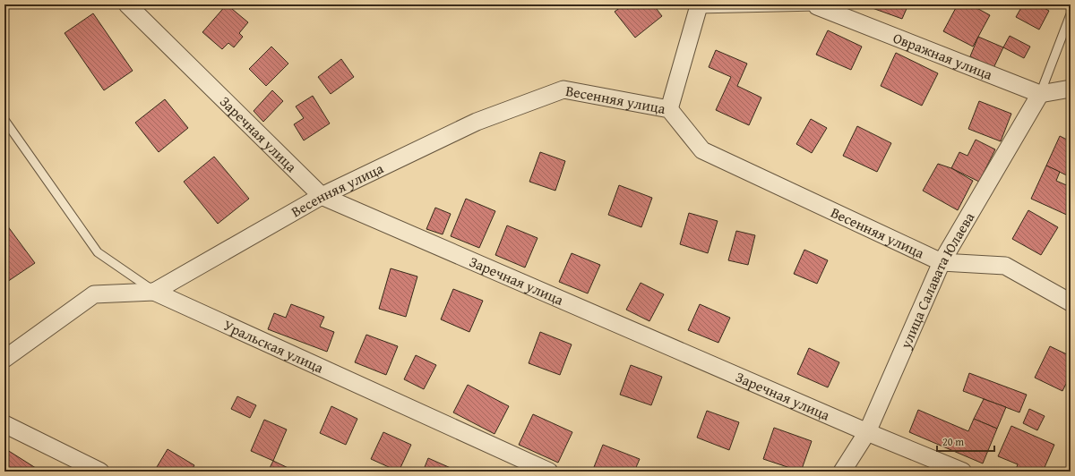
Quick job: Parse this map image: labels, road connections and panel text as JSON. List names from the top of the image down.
{
  "streets": {
    "street": [
      "Овражная улица",
      "Весенняя улица",
      "Заречная улица",
      "улица Салавата Юлаева",
      "Уральская улица"
    ]
  },
  "crossings": [
    ["Овражная улица", "улица Салавата Юлаева"],
    ["Весенняя улица", "Заречная улица"],
    ["Весенняя улица", "улица Салавата Юлаева"],
    ["Весенняя улица", "Уральская улица"],
    ["Заречная улица", "улица Салавата Юлаева"]
  ],
  "scale_bar": "20 m"
}
